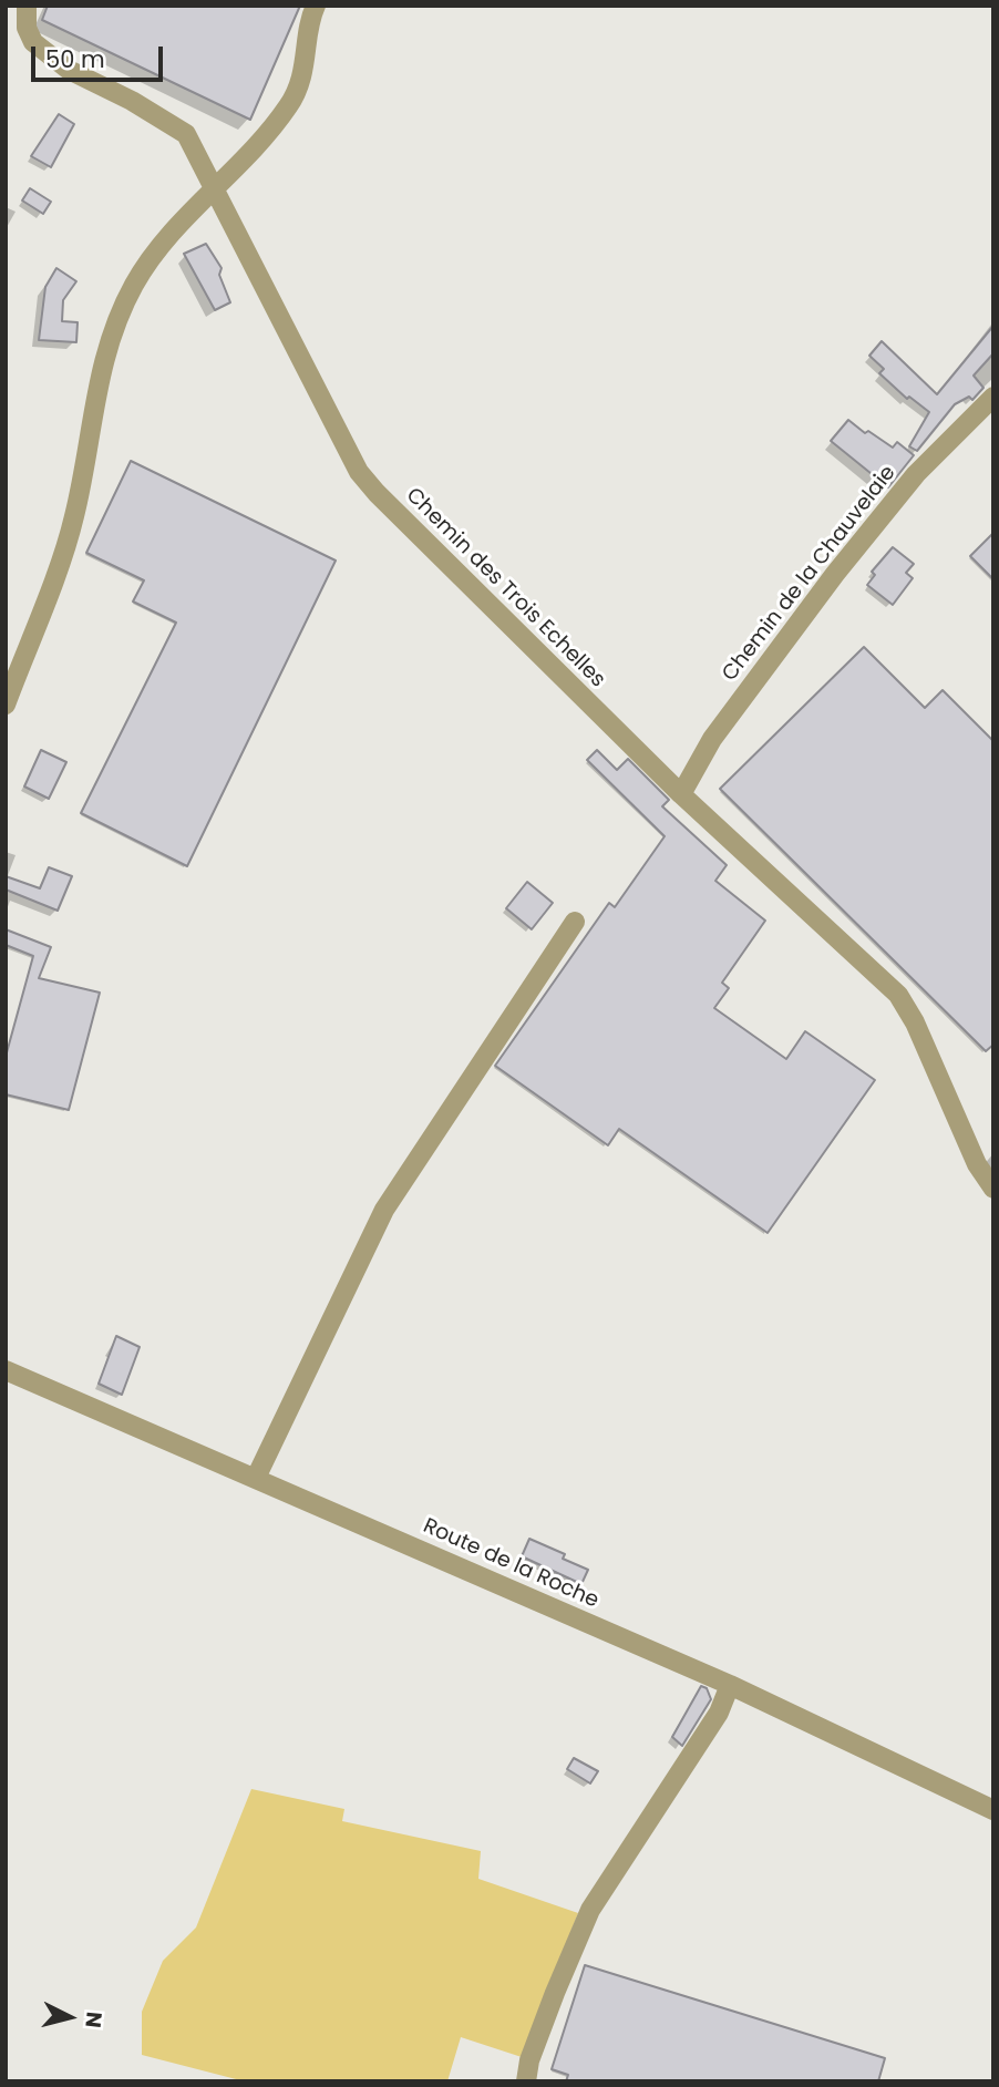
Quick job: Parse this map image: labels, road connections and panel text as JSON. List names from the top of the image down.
{
  "streets": {
    "street": ["Chemin de la Chauvelaie", "Chemin des Trois Echelles", "Route de la Roche"]
  },
  "crossings": [
    ["Chemin de la Chauvelaie", "Chemin des Trois Echelles"]
  ],
  "scale_bar": "50 m",
  "north": "right"
}
